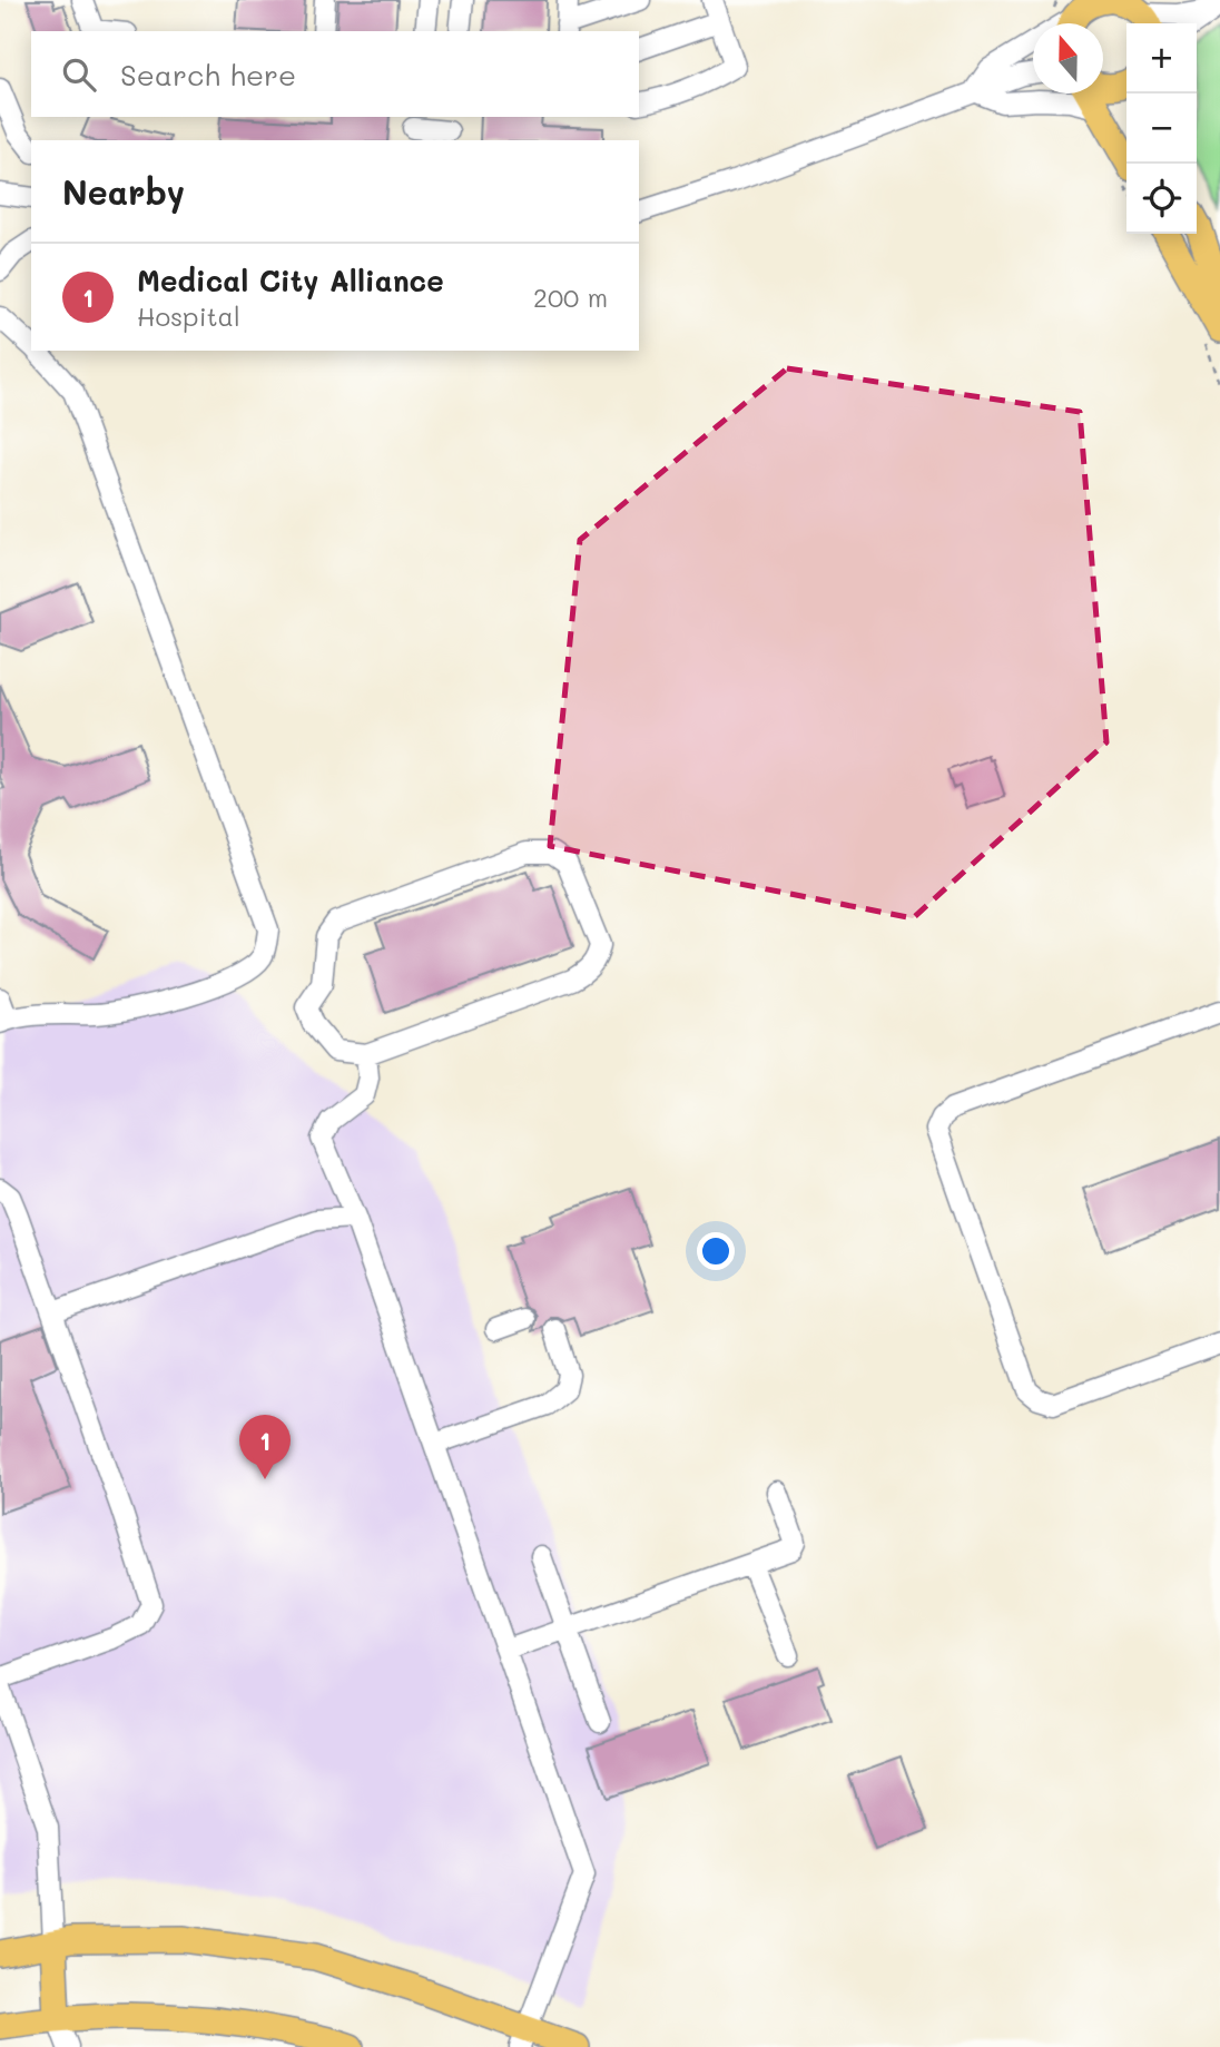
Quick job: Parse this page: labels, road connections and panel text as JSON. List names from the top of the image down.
{
  "north": "top",
  "page": {
    "map_buttons": ["+", "−"],
    "search": "Search here",
    "heading": "Nearby",
    "list": [
      {
        "mark": "1",
        "name": "Medical City Alliance",
        "note": "Hospital",
        "value": "200 m"
      }
    ],
    "pins": "1"
  }
}
